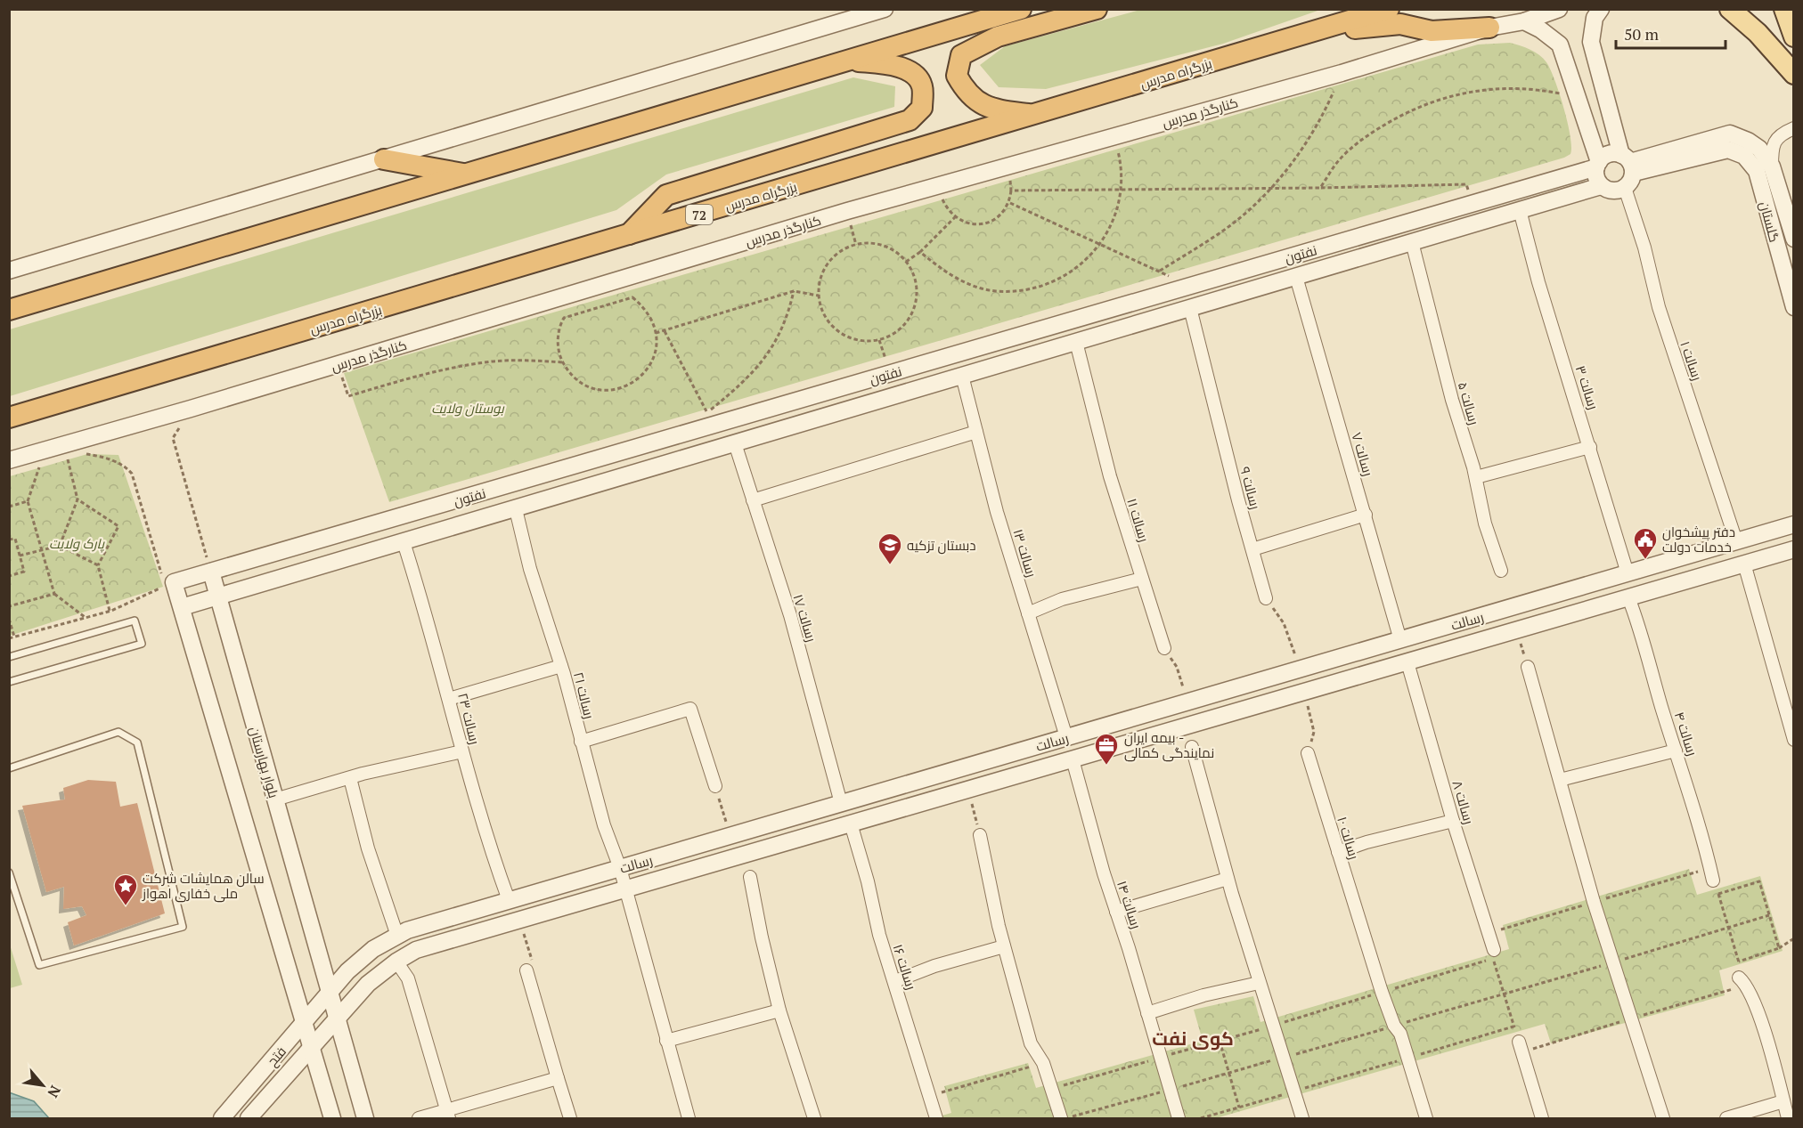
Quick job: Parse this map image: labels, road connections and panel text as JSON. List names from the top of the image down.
{
  "streets": {
    "highway": ["بزرگراه مدرس", "72"],
    "street": [
      "کنارگذر مدرس",
      "گلستان",
      "نفتون",
      "رسالت ۱",
      "رسالت ۳",
      "رسالت ۵",
      "رسالت ۷",
      "رسالت ۹",
      "رسالت ۱۱",
      "رسالت ۱۳",
      "رسالت ۱۷",
      "رسالت",
      "رسالت ۲۱",
      "رسالت ۲۳",
      "رسالت ۴",
      "بلوار بهارستان",
      "رسالت ۸",
      "رسالت ۱۰",
      "رسالت ۱۴",
      "رسالت ۱۶",
      "فتح"
    ]
  },
  "crossings": [
    ["گلستان", "نفتون"],
    ["گلستان", "رسالت ۱"],
    ["نفتون", "رسالت ۱"],
    ["نفتون", "رسالت ۳"],
    ["نفتون", "رسالت ۵"],
    ["نفتون", "رسالت ۷"],
    ["نفتون", "رسالت ۹"],
    ["نفتون", "رسالت ۱۱"],
    ["نفتون", "رسالت ۱۳"],
    ["نفتون", "رسالت ۱۷"],
    ["نفتون", "رسالت ۲۱"],
    ["نفتون", "رسالت ۲۳"],
    ["نفتون", "بلوار بهارستان"],
    ["رسالت ۱", "رسالت"],
    ["رسالت ۳", "رسالت"],
    ["رسالت ۷", "رسالت"],
    ["رسالت ۱۳", "رسالت"],
    ["رسالت ۱۷", "رسالت"],
    ["رسالت", "رسالت ۲۱"],
    ["رسالت", "رسالت ۲۳"],
    ["رسالت", "رسالت ۴"],
    ["رسالت", "بلوار بهارستان"],
    ["رسالت", "رسالت ۸"],
    ["رسالت", "رسالت ۱۴"],
    ["رسالت", "رسالت ۱۶"],
    ["رسالت", "فتح"],
    ["بلوار بهارستان", "فتح"]
  ],
  "districts": ["کوی نفت"],
  "parks": ["بوستان ولایت", "پارک ولایت"],
  "places": {
    "public building": ["دفتر پیشخوان خدمات دولت"],
    "school or university": ["دبستان تزکیه"],
    "office": ["بیمه ایران - نمایندگى کمالى"],
    "place": ["سالن همایشات شرکت ملی خفاری اهواز"]
  },
  "scale_bar": "50 m",
  "north": "bottom right"
}
